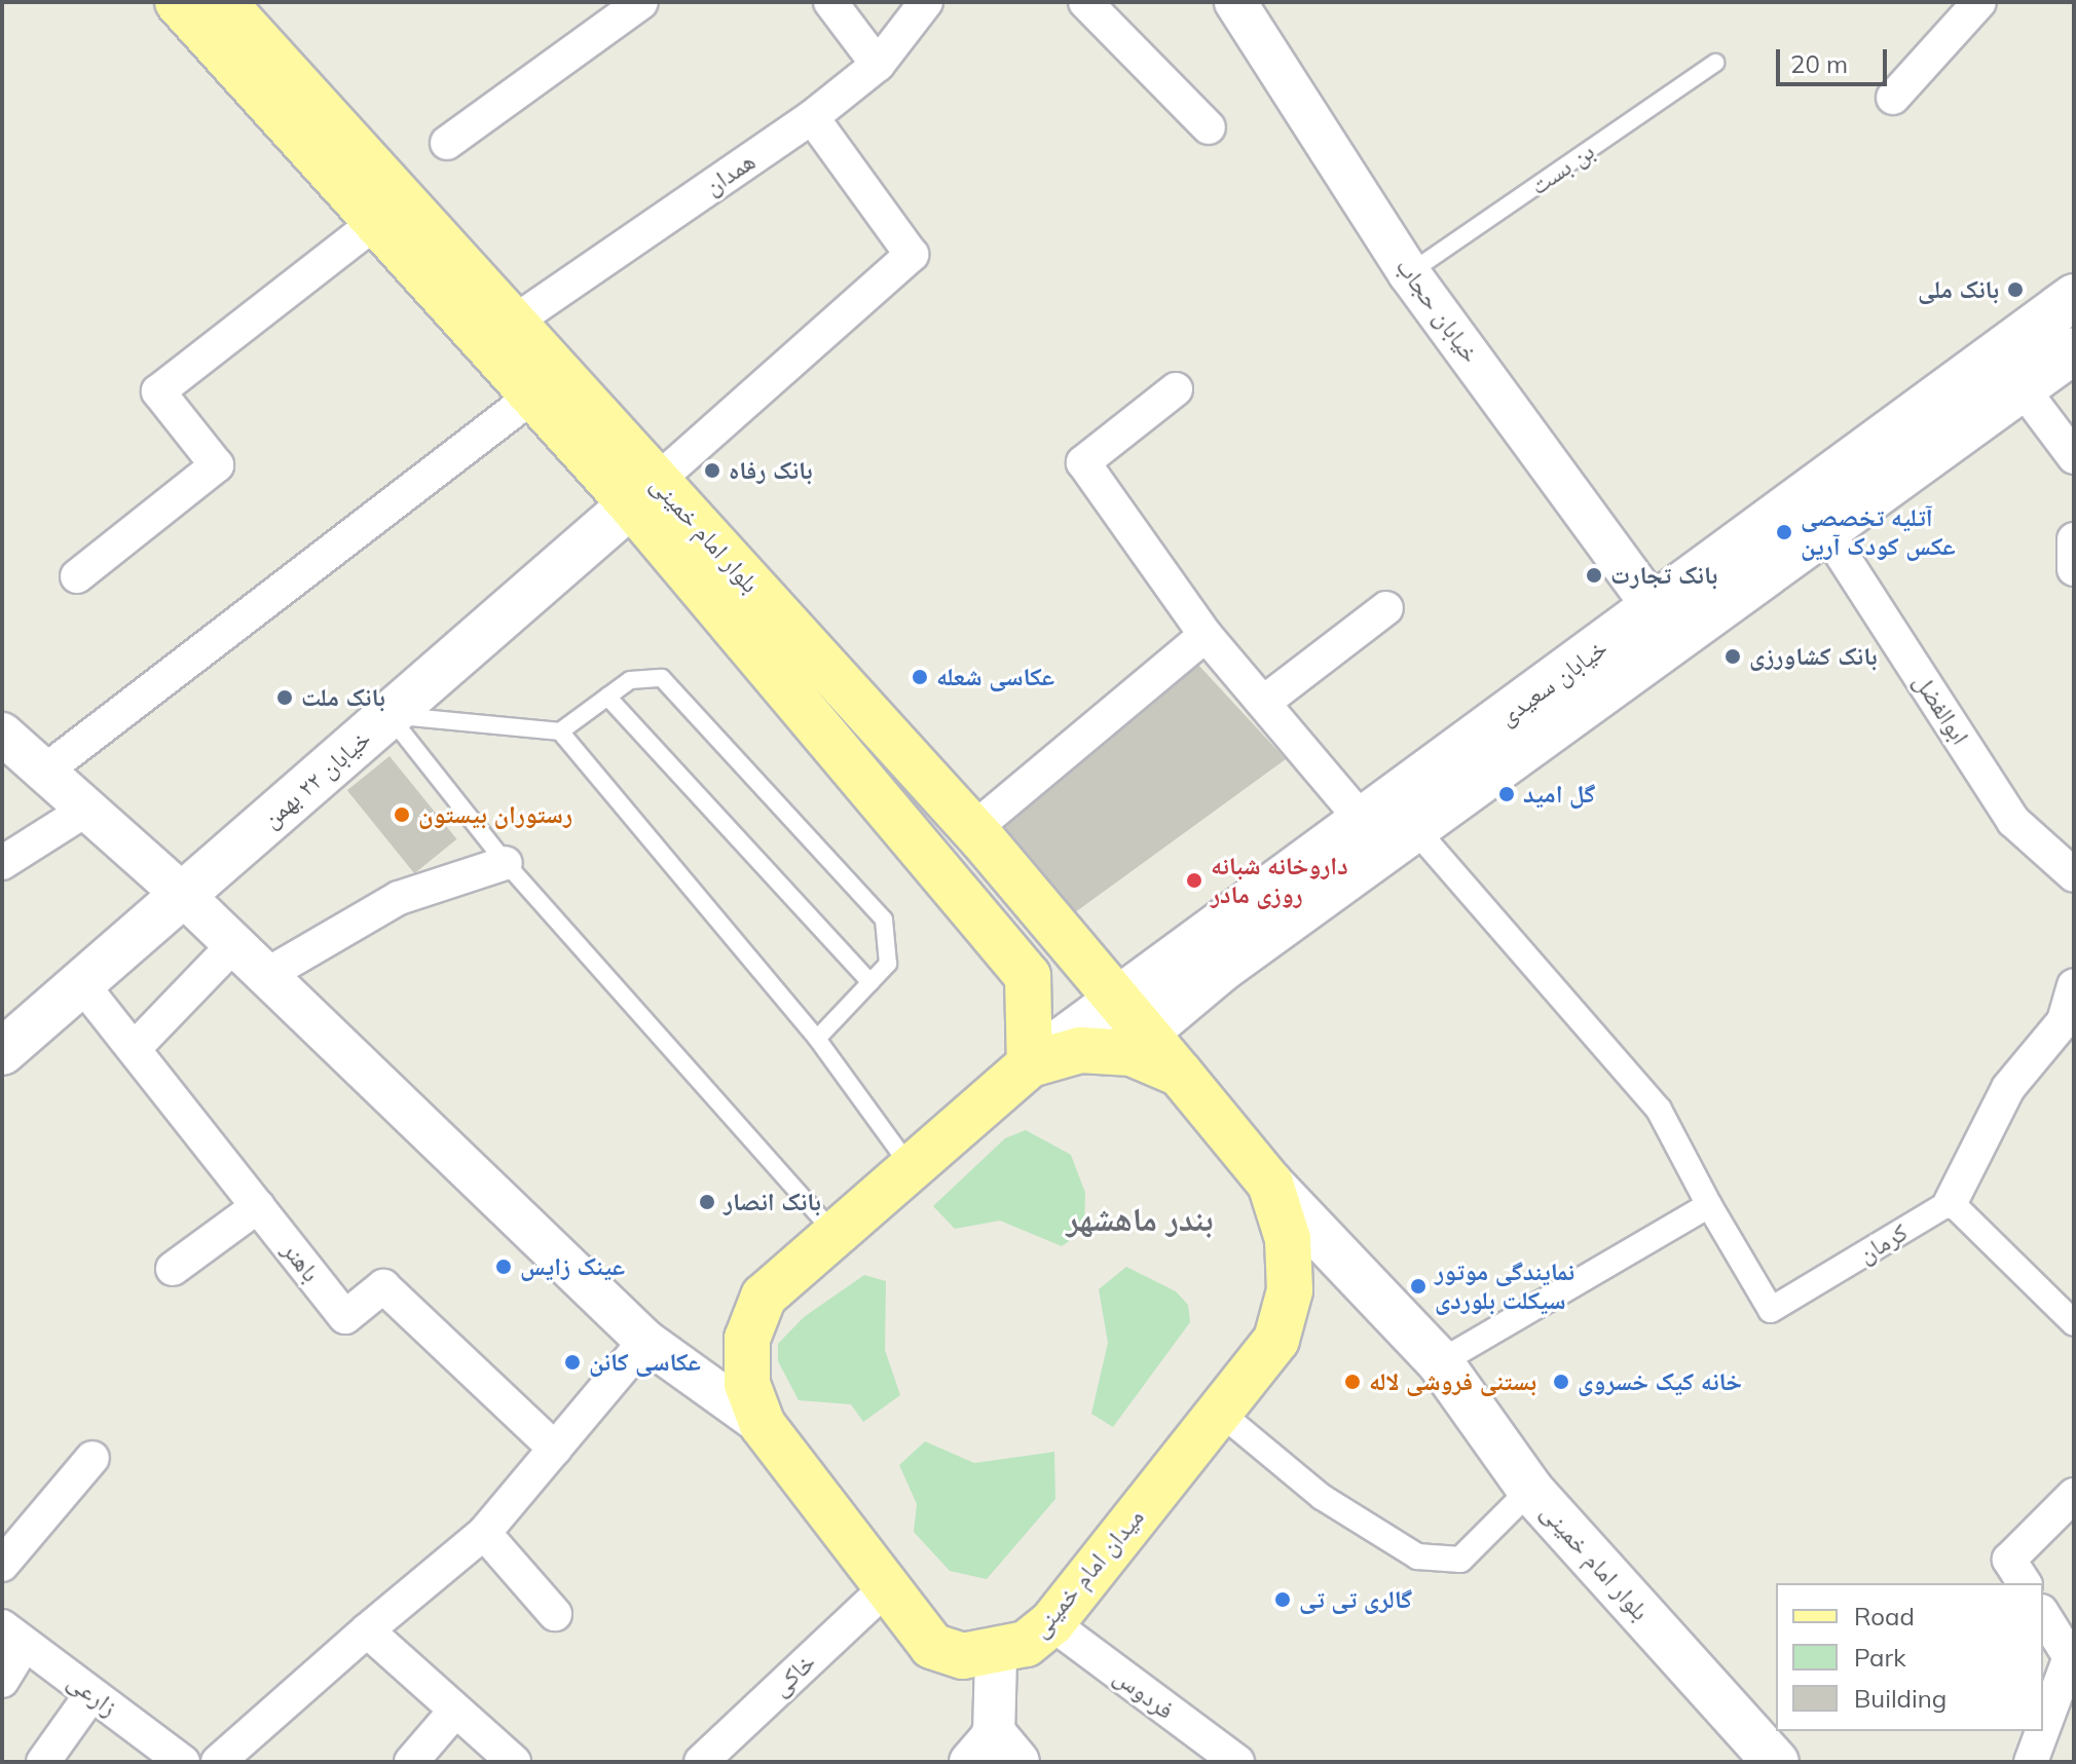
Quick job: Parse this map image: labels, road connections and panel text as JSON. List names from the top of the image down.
{
  "streets": {
    "main road": [
      "بلوار امام خمینی",
      "خیابان سعیدی",
      "خیابان ۲۲ بهمن",
      "میدان امام خمینی"
    ],
    "street": [
      "همدان",
      "خیابان حجاب",
      "ابوالفضل",
      "کرمان",
      "باهنر",
      "خاکی",
      "فردوس",
      "زارعی"
    ],
    "lane": ["بن بست"]
  },
  "crossings": [
    ["بن بست", "خیابان حجاب"],
    ["همدان", "بلوار امام خمینی"],
    ["خیابان حجاب", "خیابان سعیدی"],
    ["بلوار امام خمینی", "خیابان سعیدی"],
    ["بلوار امام خمینی", "خیابان ۲۲ بهمن"],
    ["بلوار امام خمینی", "میدان امام خمینی"],
    ["خیابان سعیدی", "ابوالفضل"],
    ["خیابان سعیدی", "میدان امام خمینی"],
    ["خیابان ۲۲ بهمن", "باهنر"],
    ["میدان امام خمینی", "خاکی"],
    ["میدان امام خمینی", "فردوس"]
  ],
  "districts": ["بندر ماهشهر"],
  "places": [
    "بانک ملی",
    "بانک رفاه",
    "آتلیه تخصصی عکس کودک آرین",
    "بانک تجارت",
    "بانک کشاورزی",
    "عکاسی شعله",
    "بانک ملت",
    "گل امید",
    "رستوران بیستون",
    "داروخانه شبانه روزی مادر",
    "بانک انصار",
    "عینک زایس",
    "نمایندگی موتور سیکلت بلوردی",
    "عکاسی کانن",
    "بستنی فروشی لاله",
    "خانه کیک خسروی",
    "گالری تی تی"
  ],
  "legend": ["Road", "Park", "Building"],
  "scale_bar": "20 m"
}
